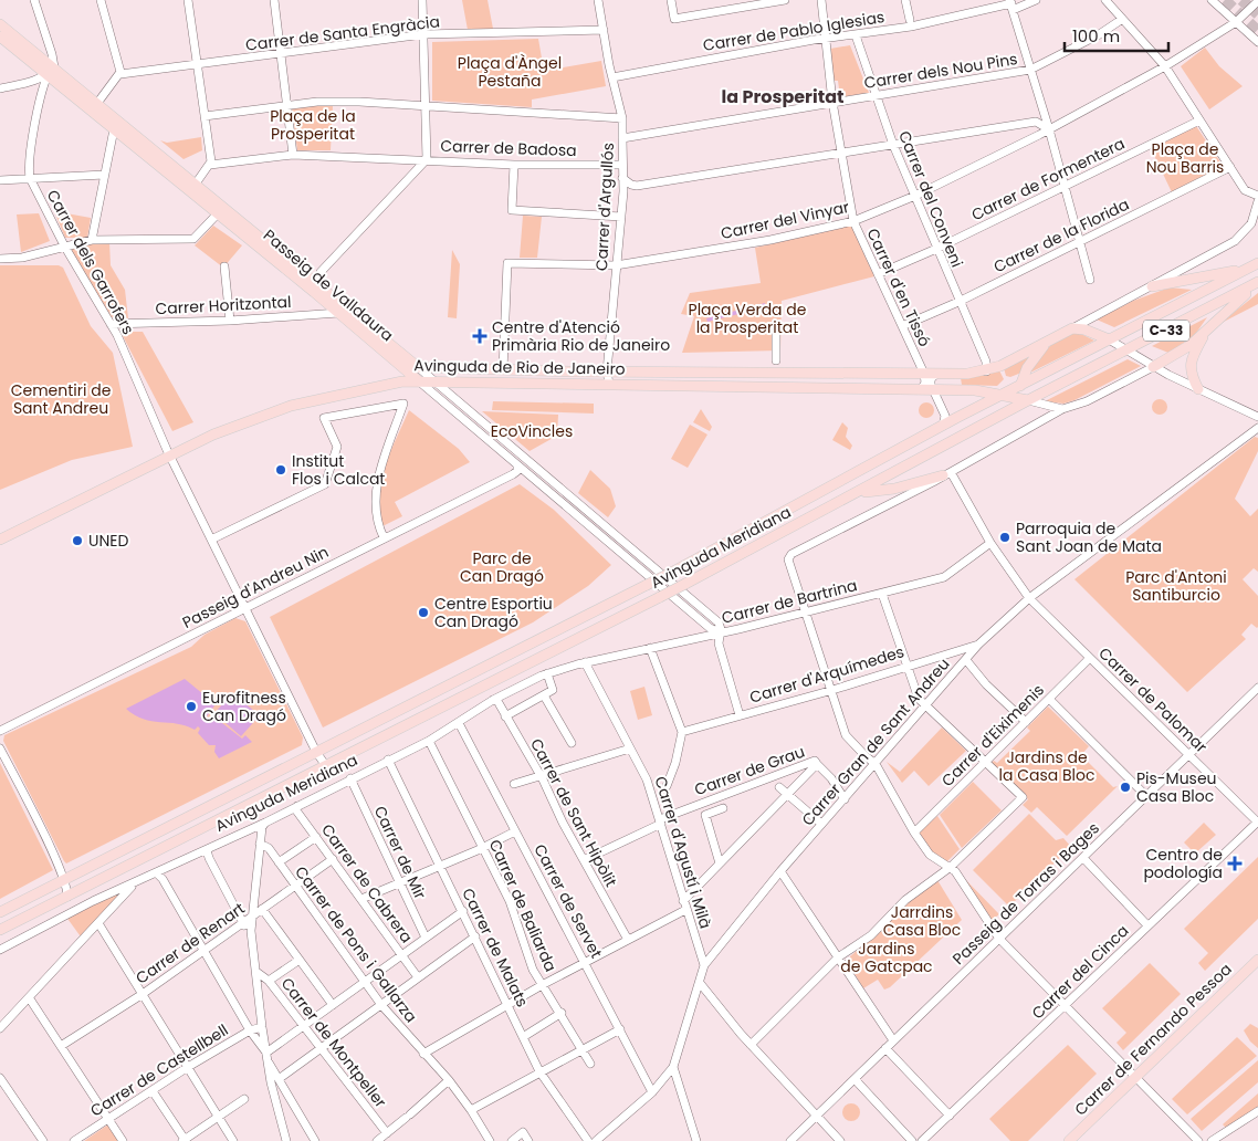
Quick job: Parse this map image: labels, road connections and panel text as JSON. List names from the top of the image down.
{
  "streets": {
    "main road": [
      "Passeig de Valldaura",
      "C-33",
      "Avinguda de Rio de Janeiro",
      "Avinguda Meridiana",
      "Carrer de Fernando Pessoa"
    ],
    "street": [
      "Carrer de Pablo Iglesias",
      "Carrer de Santa Engràcia",
      "Carrer dels Nou Pins",
      "Carrer de Badosa",
      "Carrer de Formentera",
      "Carrer del Conveni",
      "Carrer d'Argullós",
      "Carrer del Vinyar",
      "Carrer de la Florida",
      "Carrer dels Garrofers",
      "Carrer d'en Tissó",
      "Carrer Horitzontal",
      "Passeig d'Andreu Nin",
      "Carrer de Bartrina",
      "Carrer d'Arquímedes",
      "Carrer de Palomar",
      "Carrer d'Eiximenis",
      "Carrer Gran de Sant Andreu",
      "Carrer de Grau",
      "Carrer de Sant Hipòlit",
      "Carrer de Mir",
      "Carrer d'Agustí i Milà",
      "Carrer de Cabrera",
      "Passeig de Torras i Bages",
      "Carrer de Servet",
      "Carrer de Baliarda",
      "Carrer de Renart",
      "Carrer de Pons i Gallarza",
      "Carrer de Malats",
      "Carrer del Cinca",
      "Carrer de Montpeller",
      "Carrer de Castellbell"
    ]
  },
  "crossings": [
    ["Carrer de Pablo Iglesias", "Carrer del Conveni"],
    ["Carrer de Pablo Iglesias", "Carrer d'Argullós"],
    ["Carrer de Pablo Iglesias", "Carrer d'en Tissó"],
    ["Carrer de Santa Engràcia", "Carrer d'Argullós"],
    ["Carrer dels Nou Pins", "Carrer del Conveni"],
    ["Carrer dels Nou Pins", "Carrer d'Argullós"],
    ["Carrer dels Nou Pins", "Carrer d'en Tissó"],
    ["Carrer de Badosa", "Carrer d'Argullós"],
    ["Carrer de Formentera", "Carrer del Conveni"],
    ["Carrer de Formentera", "Carrer d'en Tissó"],
    ["Carrer del Conveni", "Carrer del Vinyar"],
    ["Carrer del Conveni", "Carrer de la Florida"],
    ["Carrer del Conveni", "Avinguda de Rio de Janeiro"],
    ["Carrer d'Argullós", "Carrer del Vinyar"],
    ["Carrer d'Argullós", "Avinguda de Rio de Janeiro"],
    ["Carrer del Vinyar", "Carrer d'en Tissó"],
    ["Carrer del Vinyar", "Avinguda de Rio de Janeiro"],
    ["Carrer de la Florida", "Carrer d'en Tissó"],
    ["Carrer dels Garrofers", "Passeig de Valldaura"],
    ["Carrer dels Garrofers", "Carrer Horitzontal"],
    ["Carrer dels Garrofers", "Avinguda de Rio de Janeiro"],
    ["Carrer dels Garrofers", "Avinguda Meridiana"],
    ["Carrer dels Garrofers", "Passeig d'Andreu Nin"],
    ["Passeig de Valldaura", "Carrer Horitzontal"],
    ["Passeig de Valldaura", "Avinguda de Rio de Janeiro"],
    ["Passeig de Valldaura", "Passeig d'Andreu Nin"],
    ["Passeig de Valldaura", "Carrer de Bartrina"],
    ["Carrer d'en Tissó", "Avinguda de Rio de Janeiro"],
    ["Avinguda de Rio de Janeiro", "Avinguda Meridiana"],
    ["Avinguda Meridiana", "Carrer de Bartrina"],
    ["Avinguda Meridiana", "Carrer de Sant Hipòlit"],
    ["Avinguda Meridiana", "Carrer de Mir"],
    ["Avinguda Meridiana", "Carrer d'Agustí i Milà"],
    ["Avinguda Meridiana", "Carrer de Cabrera"],
    ["Avinguda Meridiana", "Carrer de Servet"],
    ["Avinguda Meridiana", "Carrer de Baliarda"],
    ["Avinguda Meridiana", "Carrer de Malats"],
    ["Carrer de Bartrina", "Carrer de Palomar"],
    ["Carrer de Bartrina", "Carrer d'Agustí i Milà"],
    ["Carrer d'Arquímedes", "Carrer Gran de Sant Andreu"],
    ["Carrer de Palomar", "Carrer d'Eiximenis"],
    ["Carrer de Palomar", "Carrer Gran de Sant Andreu"],
    ["Carrer de Palomar", "Passeig de Torras i Bages"],
    ["Carrer de Palomar", "Carrer del Cinca"],
    ["Carrer Gran de Sant Andreu", "Carrer de Grau"],
    ["Carrer Gran de Sant Andreu", "Carrer d'Agustí i Milà"],
    ["Carrer Gran de Sant Andreu", "Carrer de Servet"],
    ["Carrer de Grau", "Carrer de Sant Hipòlit"],
    ["Carrer de Grau", "Carrer d'Agustí i Milà"],
    ["Carrer de Grau", "Carrer de Servet"],
    ["Carrer de Grau", "Carrer de Baliarda"],
    ["Carrer de Grau", "Carrer de Pons i Gallarza"],
    ["Carrer de Grau", "Carrer de Malats"],
    ["Carrer de Cabrera", "Carrer de Renart"],
    ["Carrer de Renart", "Carrer de Pons i Gallarza"]
  ],
  "districts": ["la Prosperitat"],
  "parks": [
    "Plaça d'Àngel Pestaña",
    "Plaça de la Prosperitat",
    "Plaça de Nou Barris",
    "Plaça Verda de la Prosperitat",
    "Cementiri de Sant Andreu",
    "EcoVincles",
    "Parc de Can Dragó",
    "Parc d'Antoni Santiburcio",
    "Jardins de la Casa Bloc",
    "Jarrdins Casa Bloc",
    "Jardins de Gatcpac"
  ],
  "places": {
    "health": ["Centre d'Atenció Primària Rio de Janeiro", "Centro de podología"],
    "other": [
      "Institut Flos i Calcat",
      "Parroquia de Sant Joan de Mata",
      "UNED",
      "Centre Esportiu Can Dragó",
      "Eurofitness Can Dragó",
      "Pis-Museu Casa Bloc"
    ]
  },
  "scale_bar": "100 m"
}
